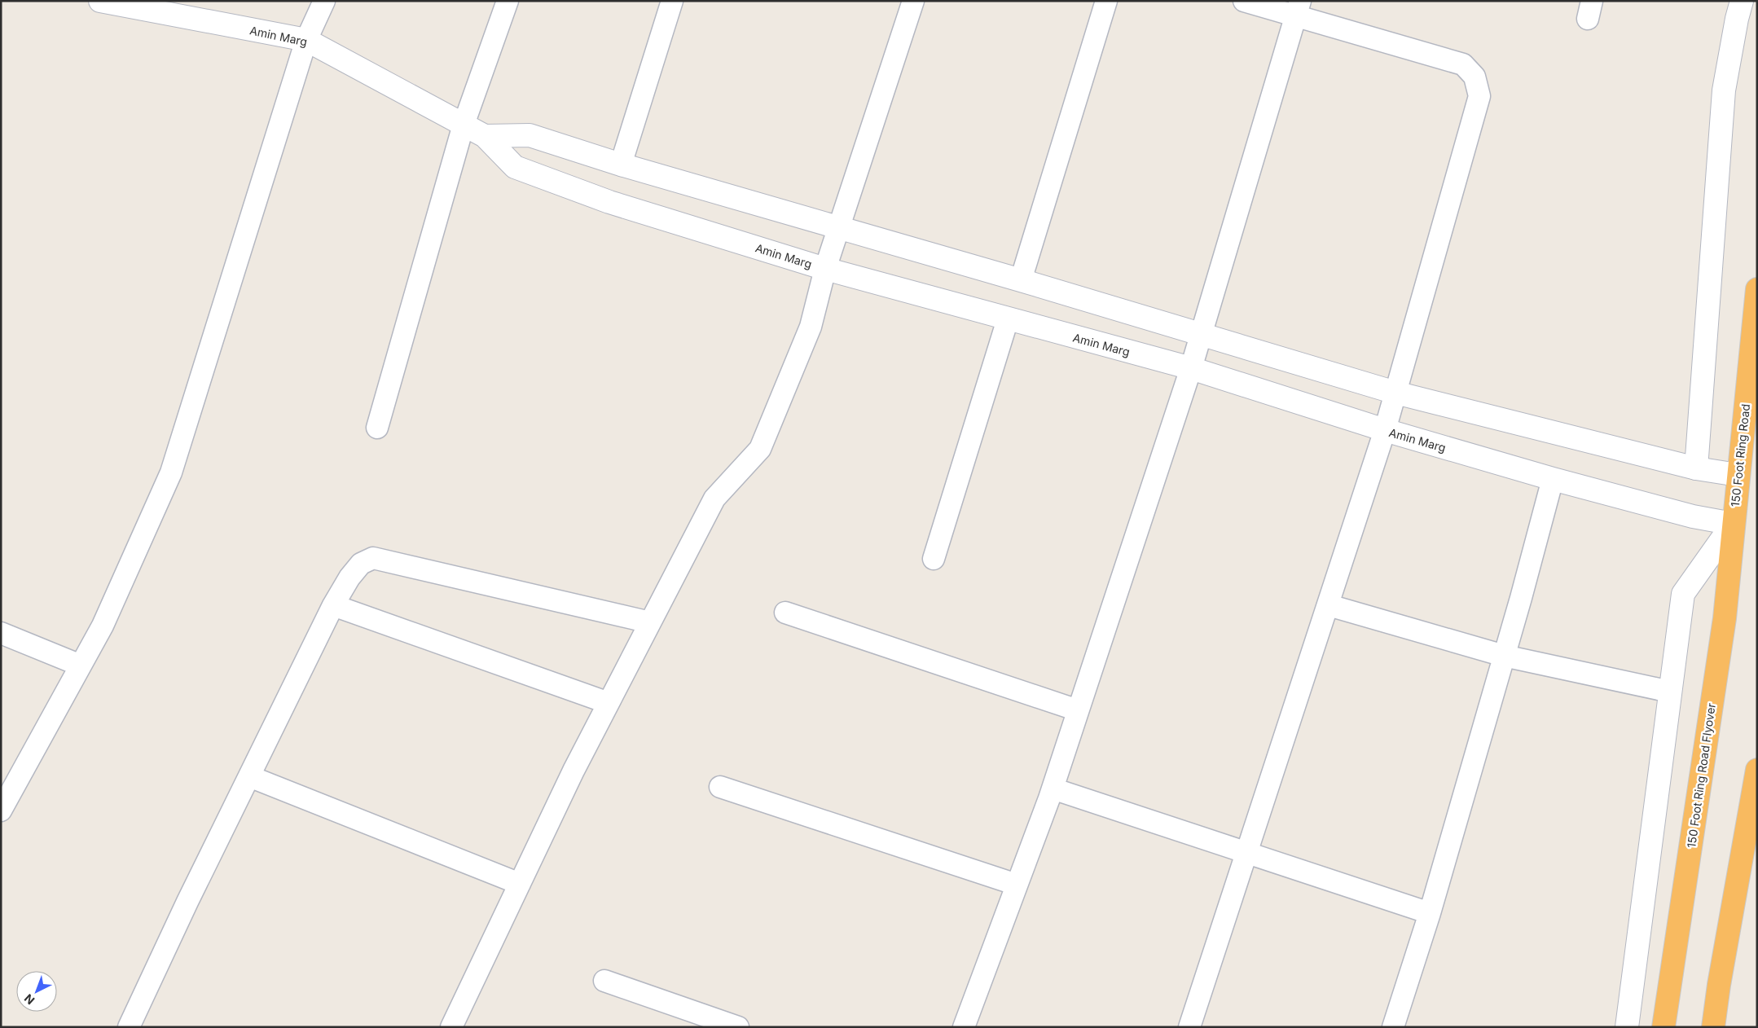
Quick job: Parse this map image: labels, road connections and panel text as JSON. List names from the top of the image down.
{
  "streets": {
    "highway": ["150 Foot Ring Road", "150 Foot Ring Road Flyover"],
    "main road": ["Amin Marg"]
  },
  "crossings": [
    ["Amin Marg", "150 Foot Ring Road"],
    ["Amin Marg", "150 Foot Ring Road Flyover"],
    ["150 Foot Ring Road", "150 Foot Ring Road Flyover"]
  ],
  "north": "bottom left"
}
